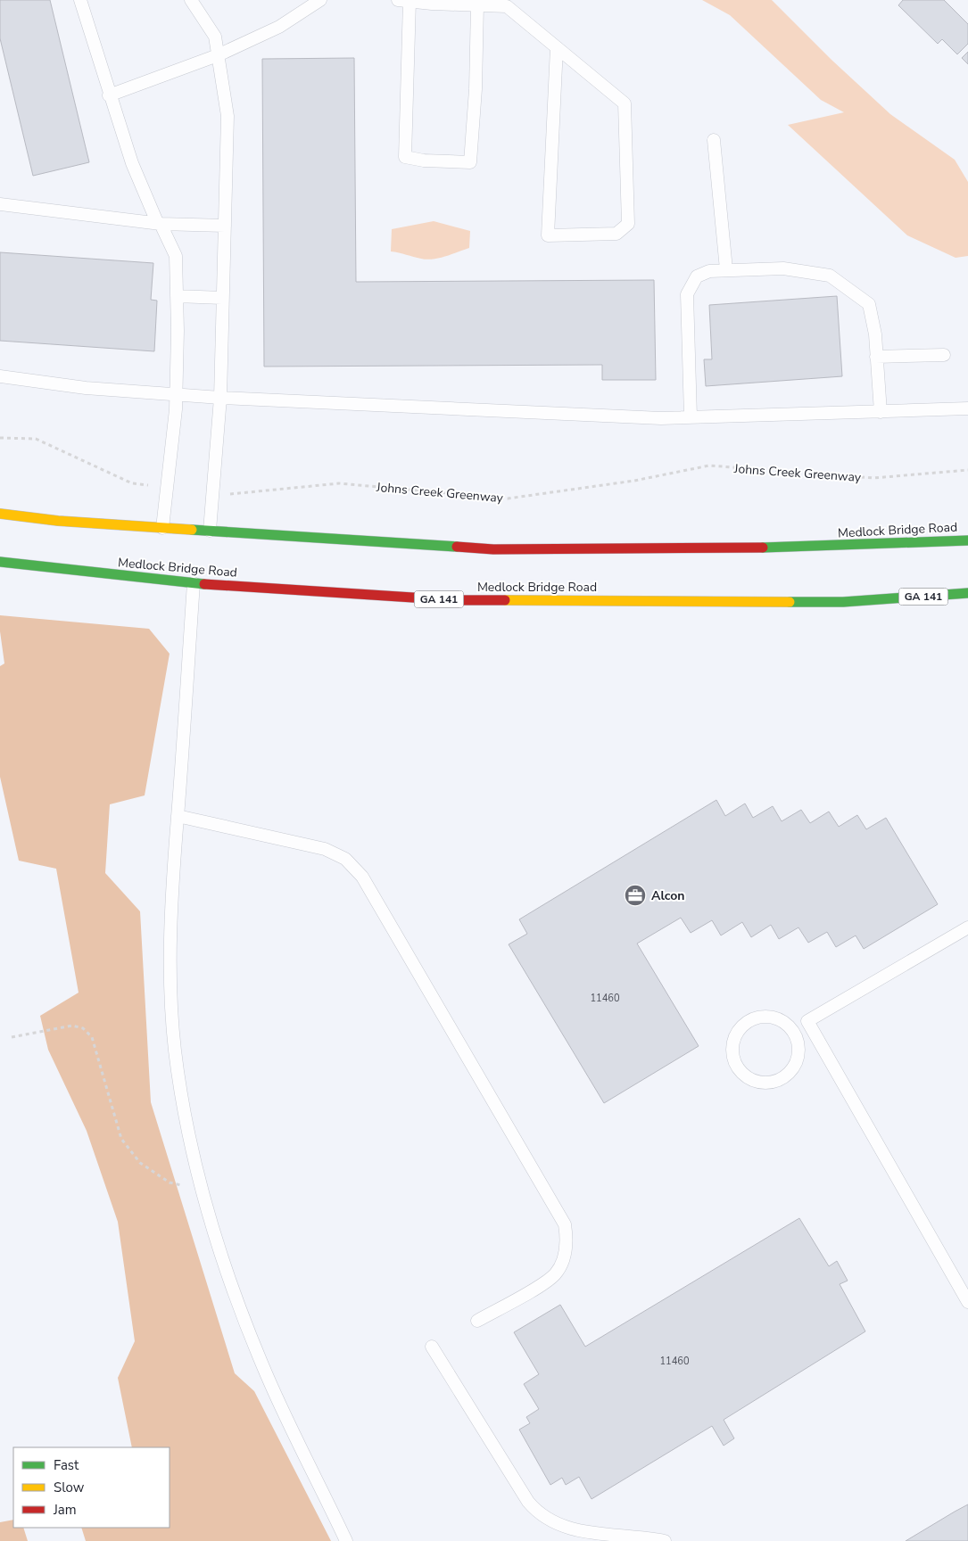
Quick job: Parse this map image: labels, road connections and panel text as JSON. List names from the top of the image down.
{
  "streets": {
    "highway": ["Medlock Bridge Road", "GA 141"],
    "path": ["Johns Creek Greenway"]
  },
  "places": {
    "office": ["Alcon"]
  },
  "house_numbers": ["11460", "11460"],
  "legend": ["Fast", "Slow", "Jam"]
}
